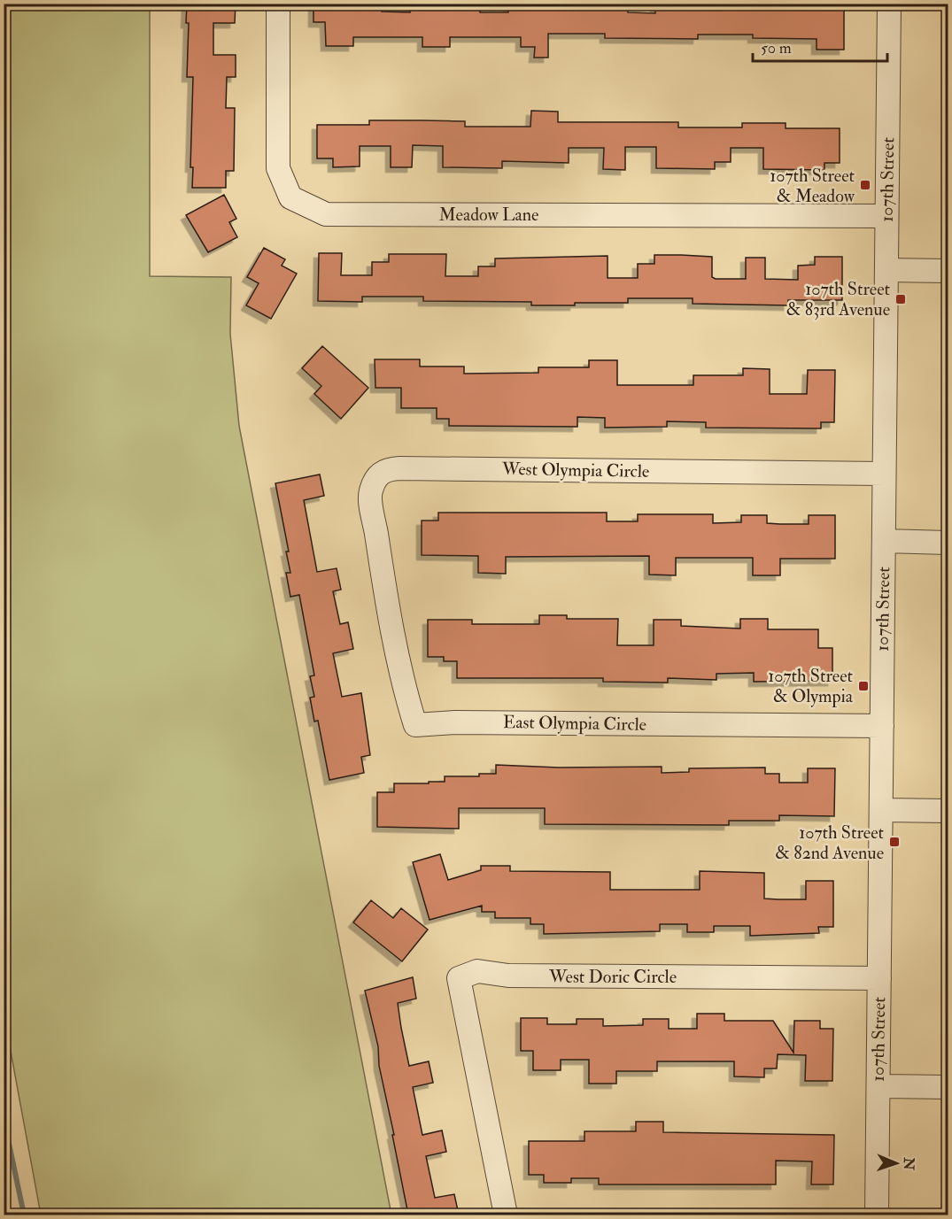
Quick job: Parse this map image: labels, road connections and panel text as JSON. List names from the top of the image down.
{
  "streets": {
    "street": [
      "107th Street",
      "Meadow Lane",
      "West Olympia Circle",
      "East Olympia Circle",
      "West Doric Circle"
    ]
  },
  "crossings": [
    ["107th Street", "Meadow Lane"],
    ["107th Street", "West Olympia Circle"],
    ["107th Street", "East Olympia Circle"],
    ["107th Street", "West Doric Circle"],
    ["West Olympia Circle", "East Olympia Circle"]
  ],
  "places": {
    "transit": [
      "107th Street & Meadow",
      "107th Street & 83rd Avenue",
      "107th Street & Olympia",
      "107th Street & 82nd Avenue"
    ]
  },
  "scale_bar": "50 m",
  "north": "right"
}
